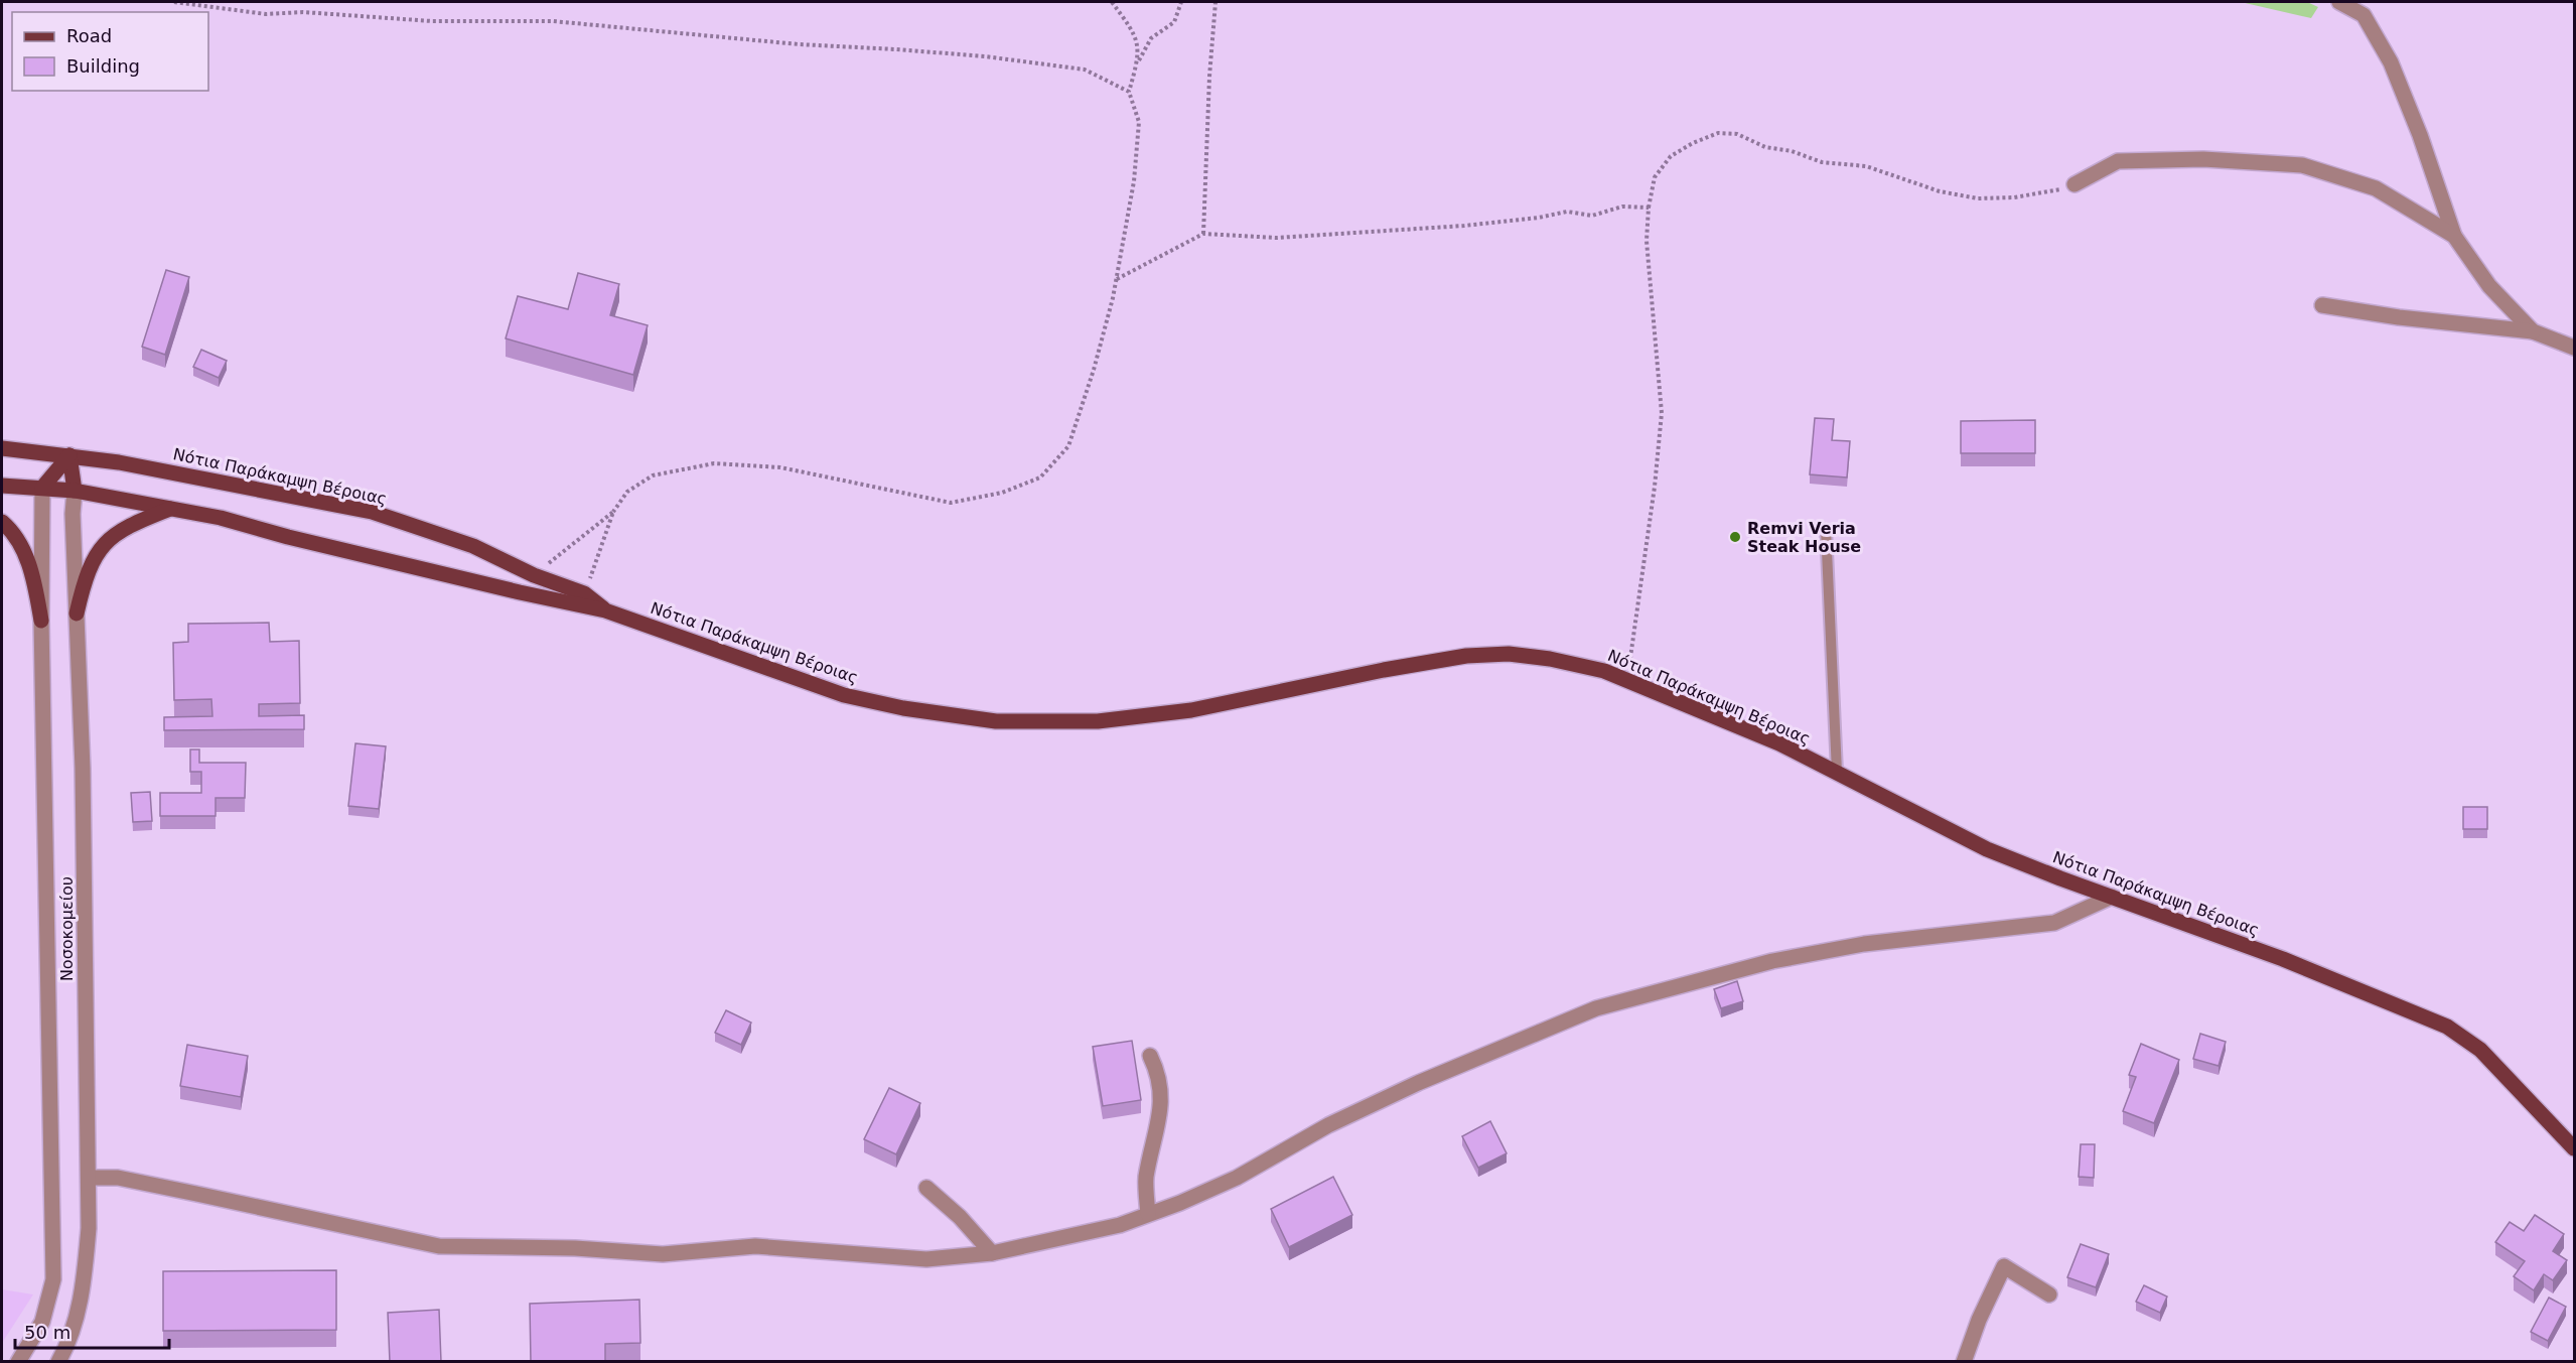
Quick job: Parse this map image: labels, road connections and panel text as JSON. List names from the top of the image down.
{
  "streets": {
    "main road": ["Νότια Παράκαμψη Βέροιας"],
    "street": ["Νοσοκομείου"]
  },
  "crossings": [
    ["Νότια Παράκαμψη Βέροιας", "Νοσοκομείου"]
  ],
  "places": ["Remvi Veria Steak House"],
  "legend": ["Road", "Building"],
  "scale_bar": "50 m"
}
